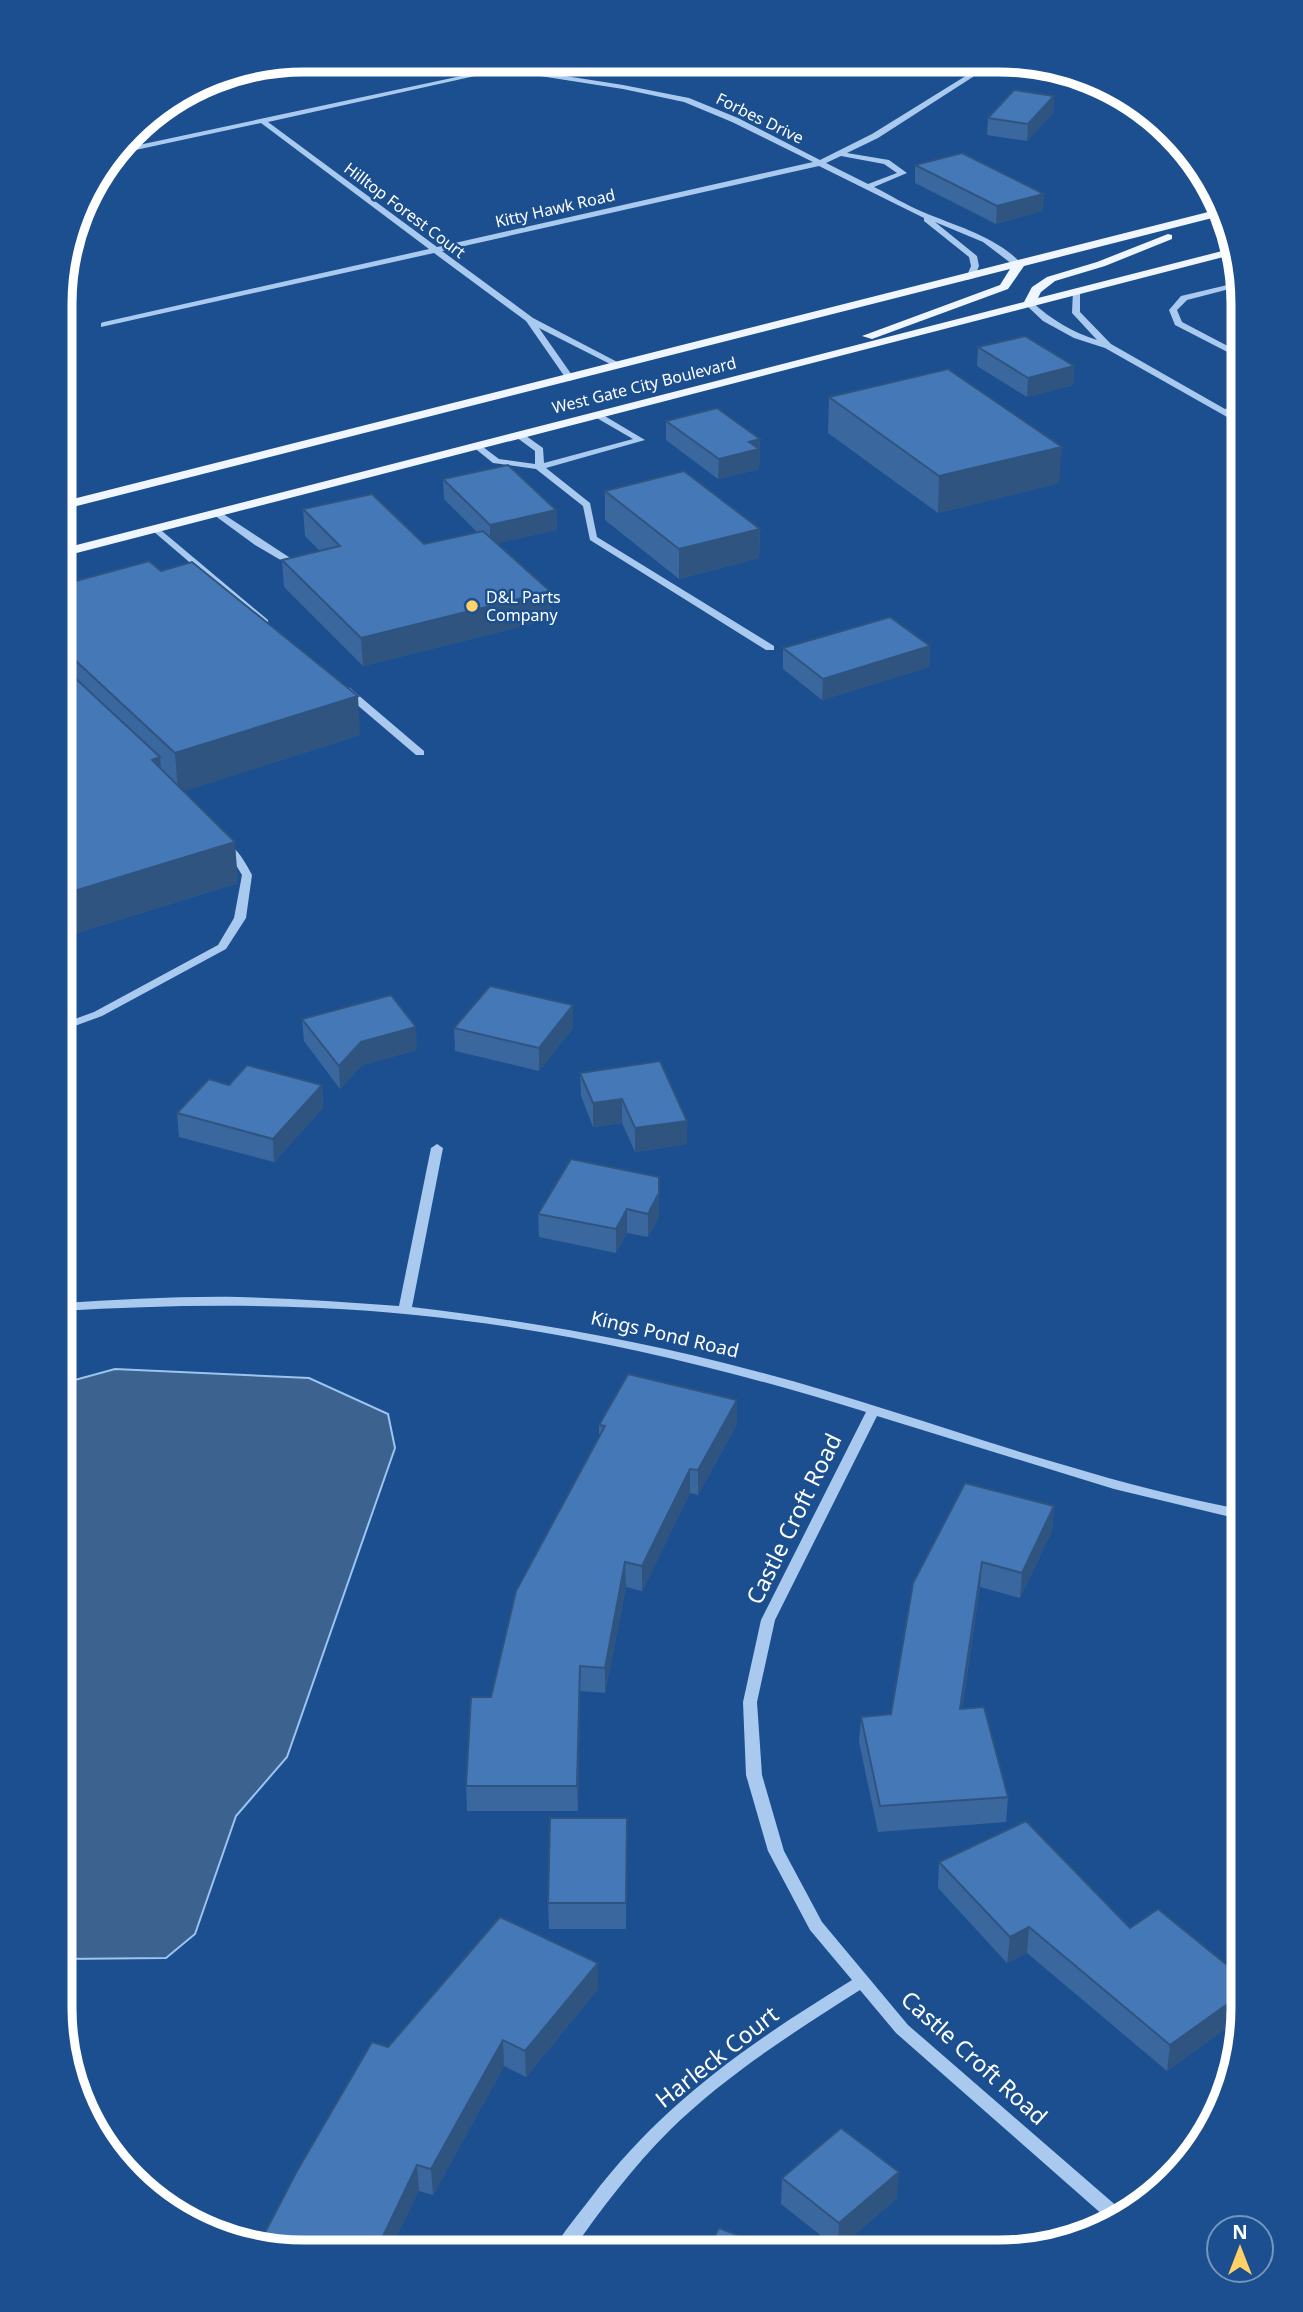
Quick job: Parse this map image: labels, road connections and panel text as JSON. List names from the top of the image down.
{
  "streets": {
    "main road": ["West Gate City Boulevard"],
    "street": [
      "Forbes Drive",
      "Kitty Hawk Road",
      "Hilltop Forest Court",
      "Kings Pond Road",
      "Castle Croft Road",
      "Harleck Court"
    ]
  },
  "crossings": [
    ["Forbes Drive", "Kitty Hawk Road"],
    ["Forbes Drive", "West Gate City Boulevard"],
    ["Kitty Hawk Road", "Hilltop Forest Court"],
    ["Hilltop Forest Court", "West Gate City Boulevard"],
    ["Kings Pond Road", "Castle Croft Road"],
    ["Castle Croft Road", "Harleck Court"]
  ],
  "places": ["D&L Parts Company"],
  "north": "top"
}
